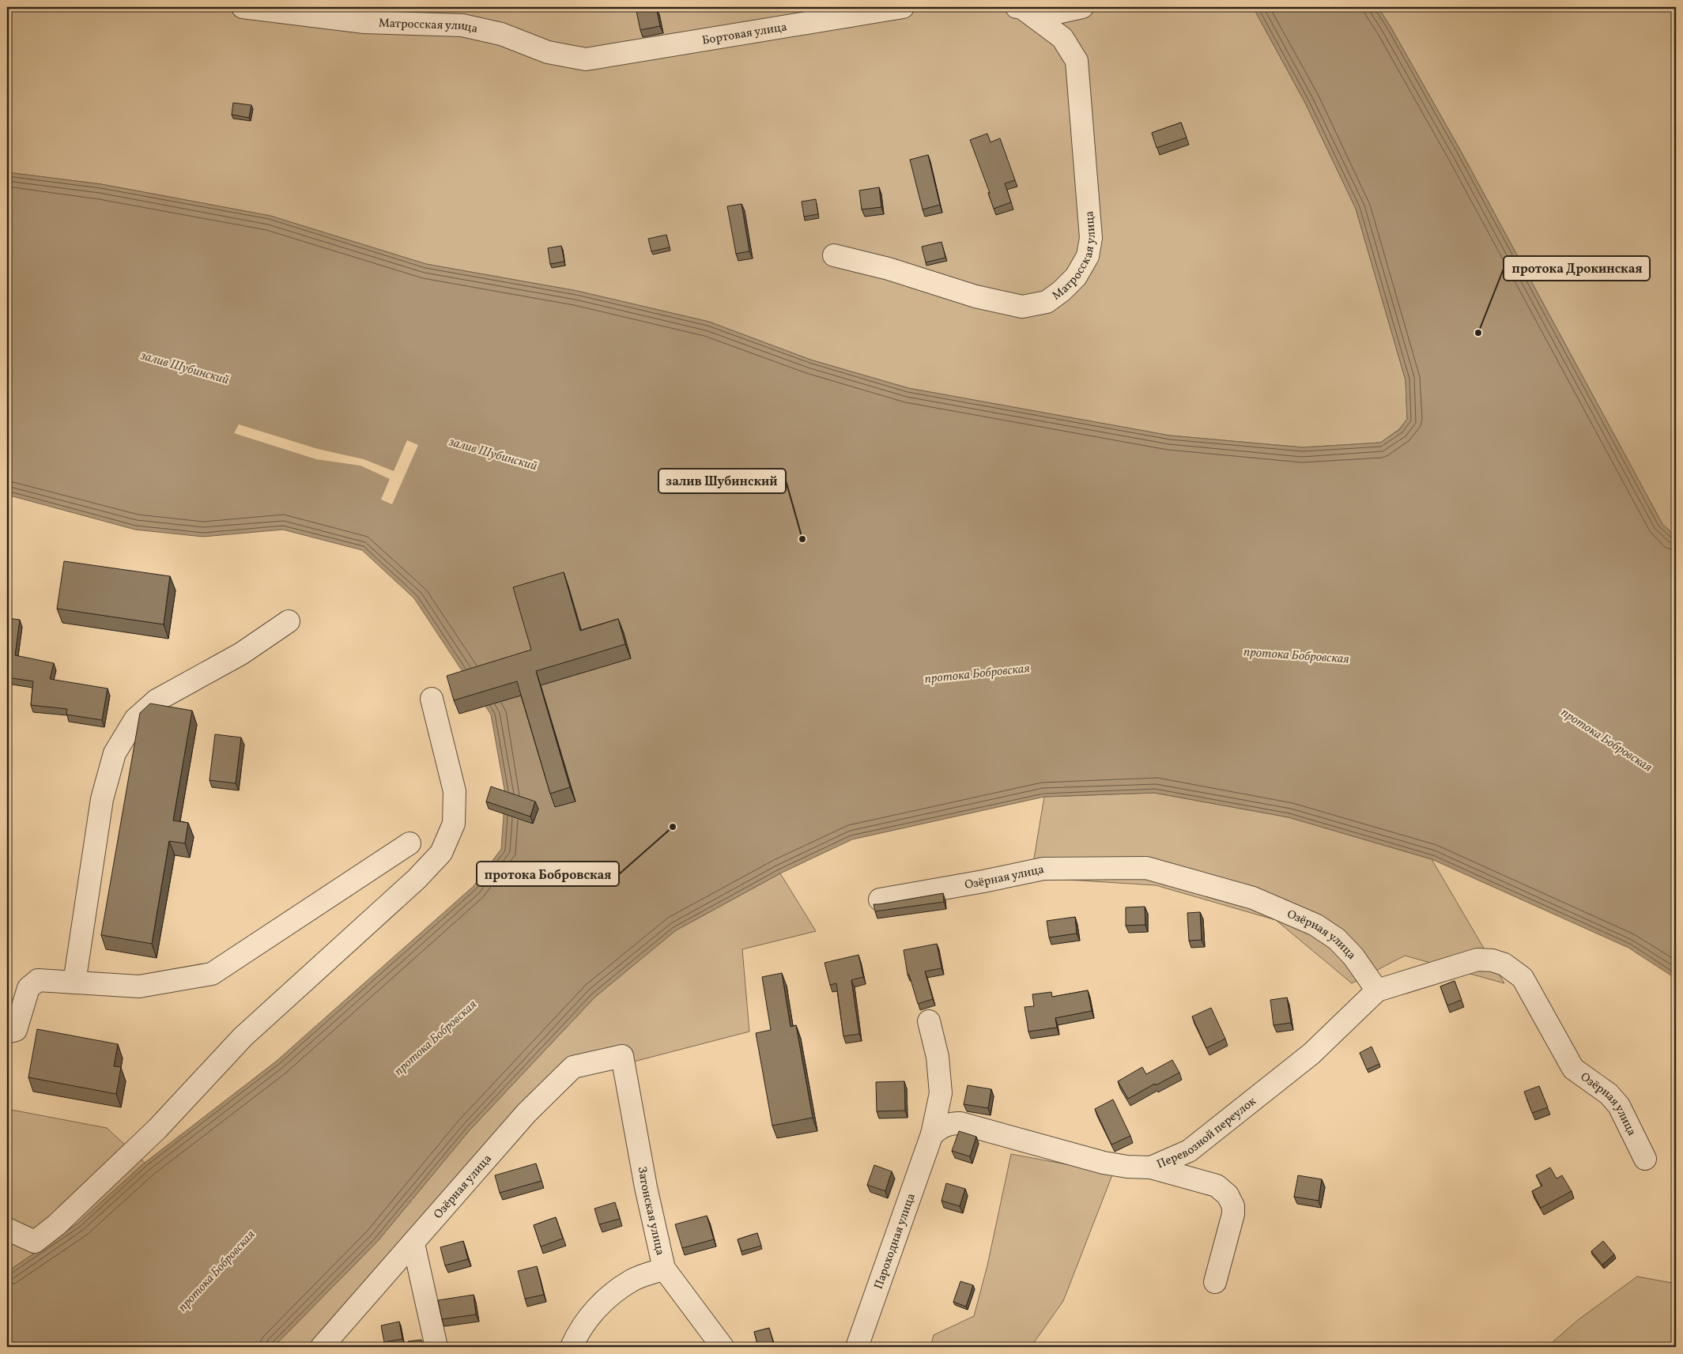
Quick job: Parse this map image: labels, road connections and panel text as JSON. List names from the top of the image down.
{
  "streets": {
    "street": [
      "Матросская улица",
      "Бортовая улица",
      "Озёрная улица",
      "Перевозной переулок",
      "Затонская улица",
      "Пароходная улица"
    ]
  },
  "crossings": [
    ["Матросская улица", "Бортовая улица"],
    ["Озёрная улица", "Перевозной переулок"],
    ["Озёрная улица", "Затонская улица"],
    ["Перевозной переулок", "Пароходная улица"]
  ],
  "water": ["залив Шубинский", "протока Бобровская"],
  "places": ["протока Дрокинская", "залив Шубинский", "протока Бобровская"]
}
